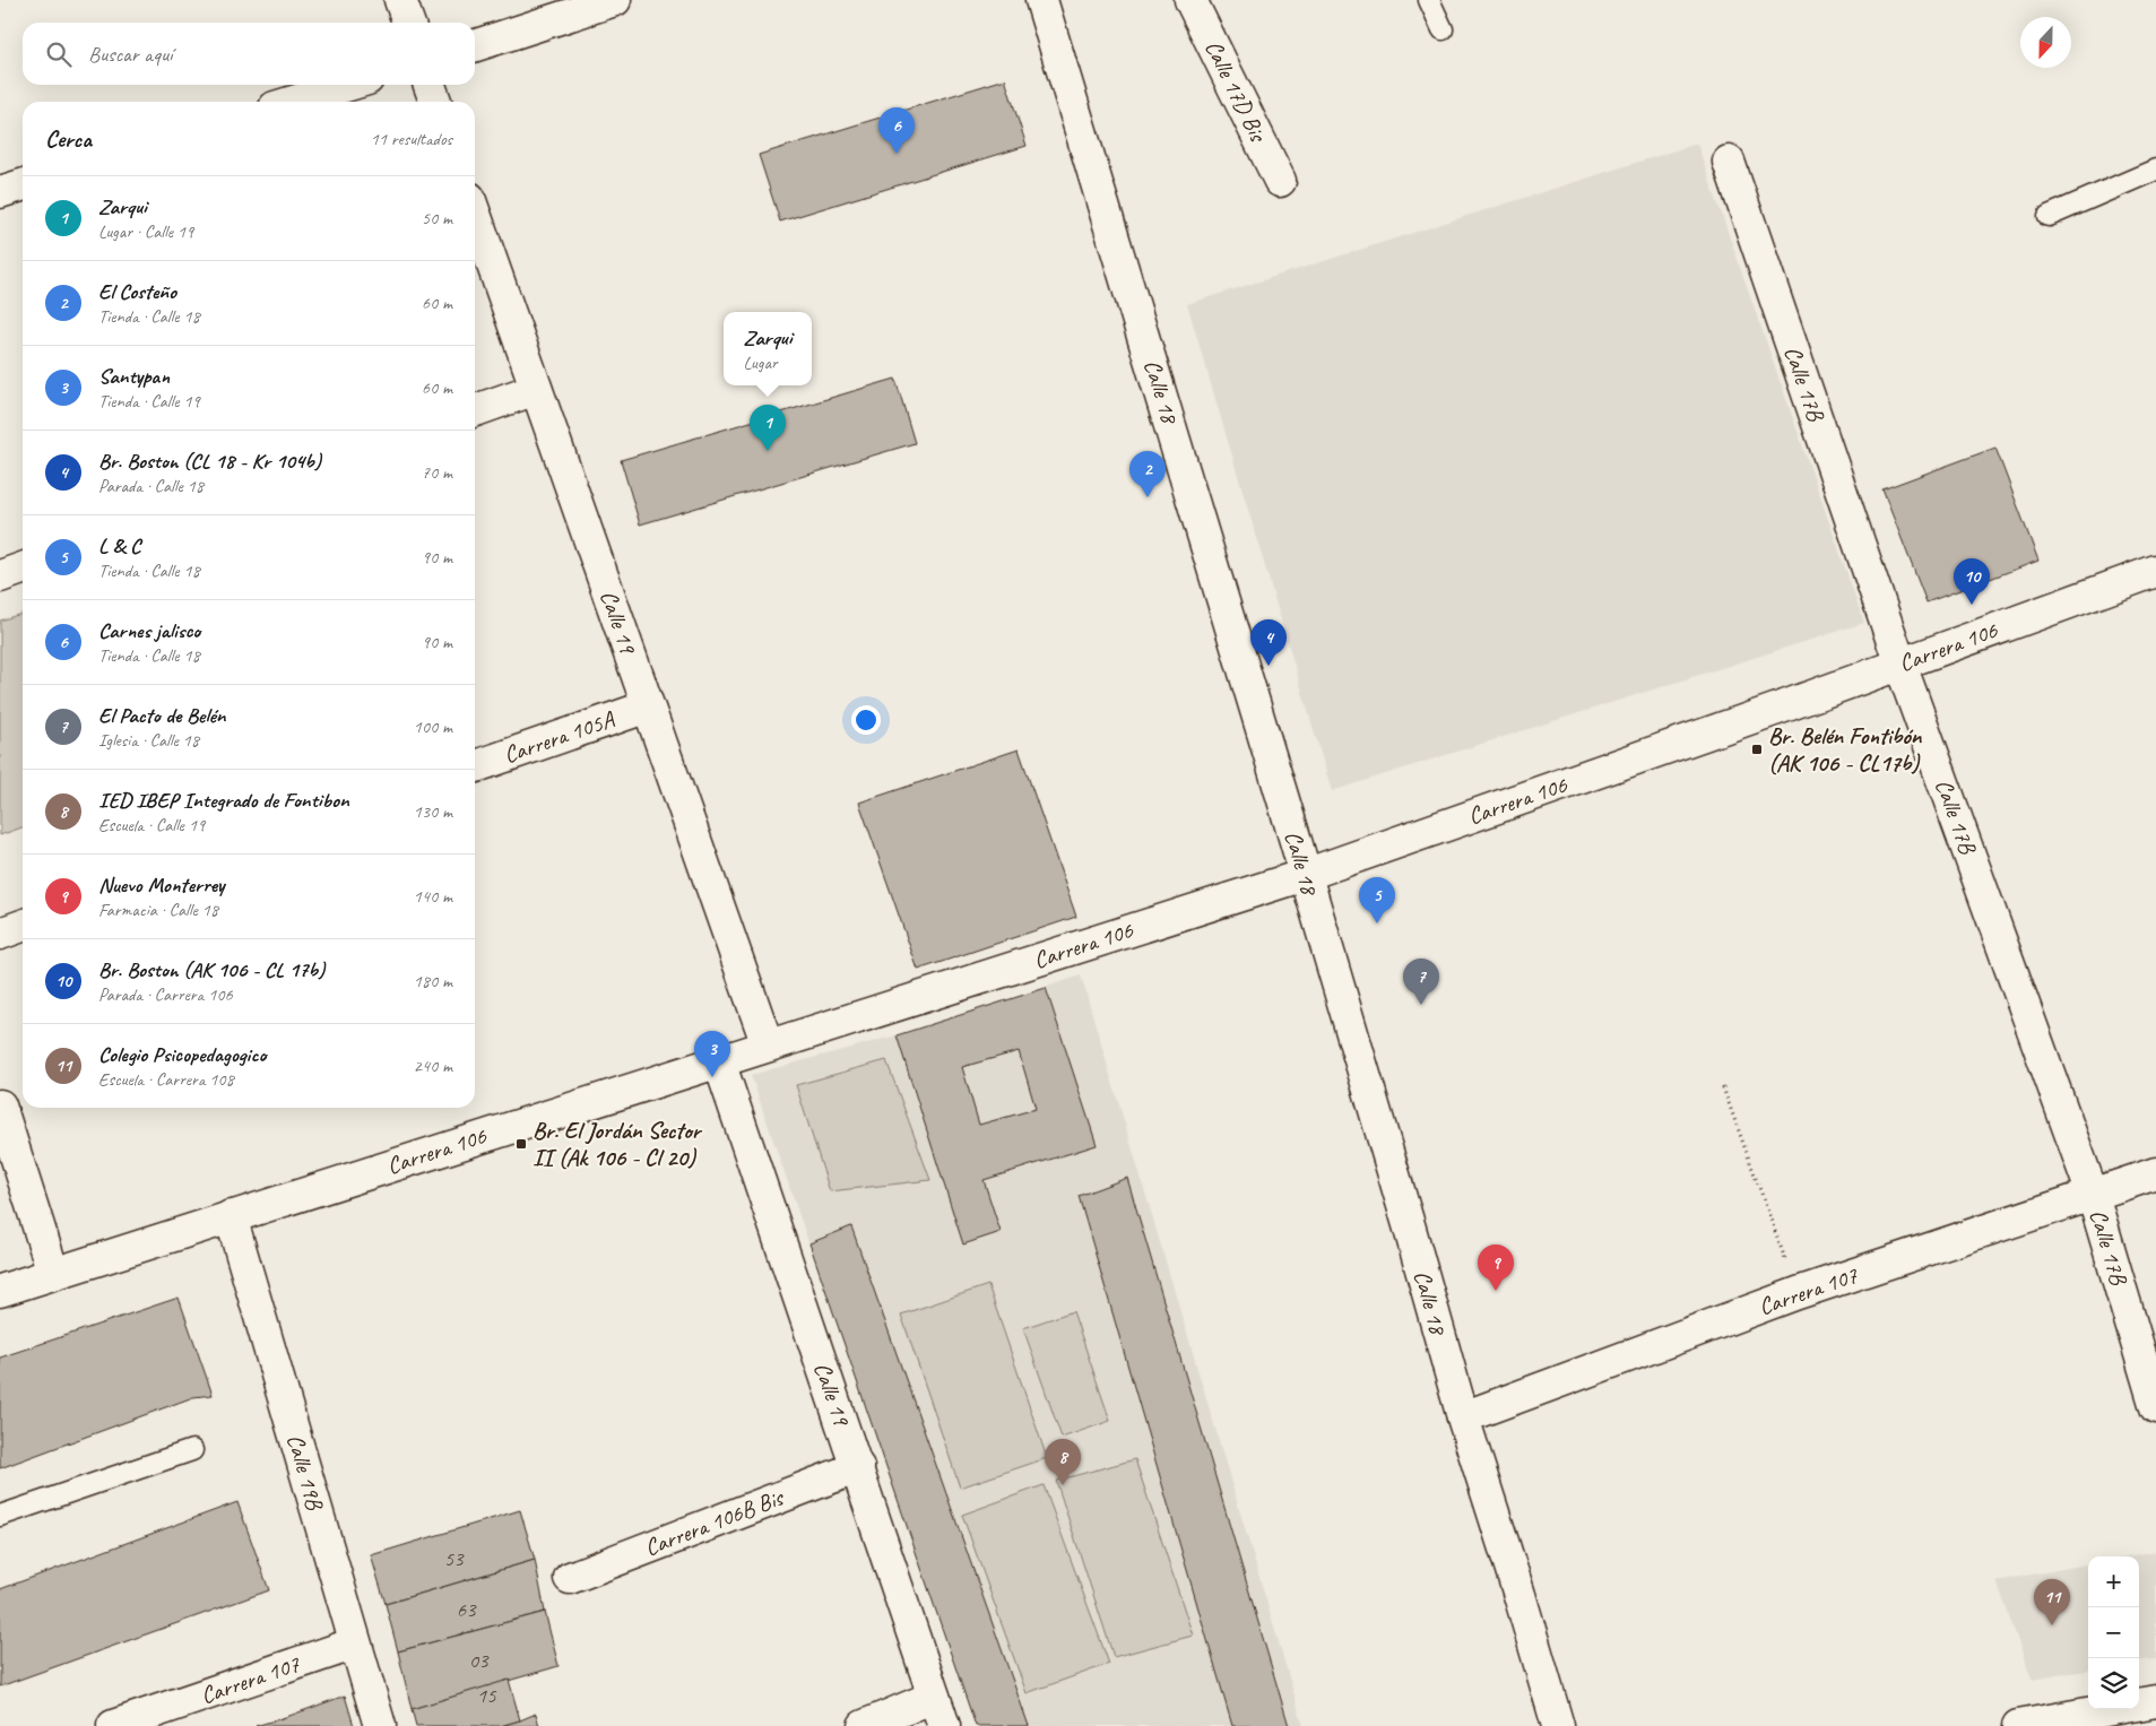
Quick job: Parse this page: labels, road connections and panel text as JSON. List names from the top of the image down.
{
  "streets": {
    "street": [
      "Calle 17D Bis",
      "Calle 17B",
      "Calle 18",
      "Calle 19",
      "Carrera 106",
      "Carrera 105A",
      "Carrera 107",
      "Calle 19B",
      "Carrera 106B Bis"
    ]
  },
  "crossings": [
    ["Calle 17B", "Carrera 106"],
    ["Calle 17B", "Carrera 107"],
    ["Calle 18", "Carrera 106"],
    ["Calle 18", "Carrera 107"],
    ["Calle 19", "Carrera 106"],
    ["Calle 19", "Carrera 105A"],
    ["Calle 19", "Carrera 106B Bis"],
    ["Carrera 106", "Calle 19B"],
    ["Carrera 107", "Calle 19B"]
  ],
  "places": {
    "transit": ["Br. Belén Fontibón (AK 106 - CL17b)", "Br. El Jordán Sector II (Ak 106 - Cl 20)"]
  },
  "house_numbers": [
    "53",
    "63",
    "03",
    "15"
  ],
  "north": "bottom",
  "page": {
    "search": "Buscar aquí",
    "heading": ["Cerca", "11 resultados"],
    "pins": [
      "6",
      "1",
      "2",
      "10",
      "4",
      "5",
      "7",
      "3",
      "9",
      "8",
      "11"
    ],
    "list": [
      {
        "mark": "1",
        "name": "Zarqui",
        "note": "Lugar · Calle 19",
        "value": "50 m"
      },
      {
        "mark": "2",
        "name": "El Costeño",
        "note": "Tienda · Calle 18",
        "value": "60 m"
      },
      {
        "mark": "3",
        "name": "Santypan",
        "note": "Tienda · Calle 19",
        "value": "60 m"
      },
      {
        "mark": "4",
        "name": "Br. Boston (CL 18 - Kr 104b)",
        "note": "Parada · Calle 18",
        "value": "70 m"
      },
      {
        "mark": "5",
        "name": "L & C",
        "note": "Tienda · Calle 18",
        "value": "90 m"
      },
      {
        "mark": "6",
        "name": "Carnes jalisco",
        "note": "Tienda · Calle 18",
        "value": "90 m"
      },
      {
        "mark": "7",
        "name": "El Pacto de Belén",
        "note": "Iglesia · Calle 18",
        "value": "100 m"
      },
      {
        "mark": "8",
        "name": "IED IBEP Integrado de Fontibon",
        "note": "Escuela · Calle 19",
        "value": "130 m"
      },
      {
        "mark": "9",
        "name": "Nuevo Monterrey",
        "note": "Farmacia · Calle 18",
        "value": "140 m"
      },
      {
        "mark": "10",
        "name": "Br. Boston (AK 106 - CL 17b)",
        "note": "Parada · Carrera 106",
        "value": "180 m"
      },
      {
        "mark": "11",
        "name": "Colegio Psicopedagogico",
        "note": "Escuela · Carrera 108",
        "value": "240 m"
      }
    ],
    "popup": ["Zarqui", "Lugar"],
    "map_buttons": ["+", "−"]
  }
}
